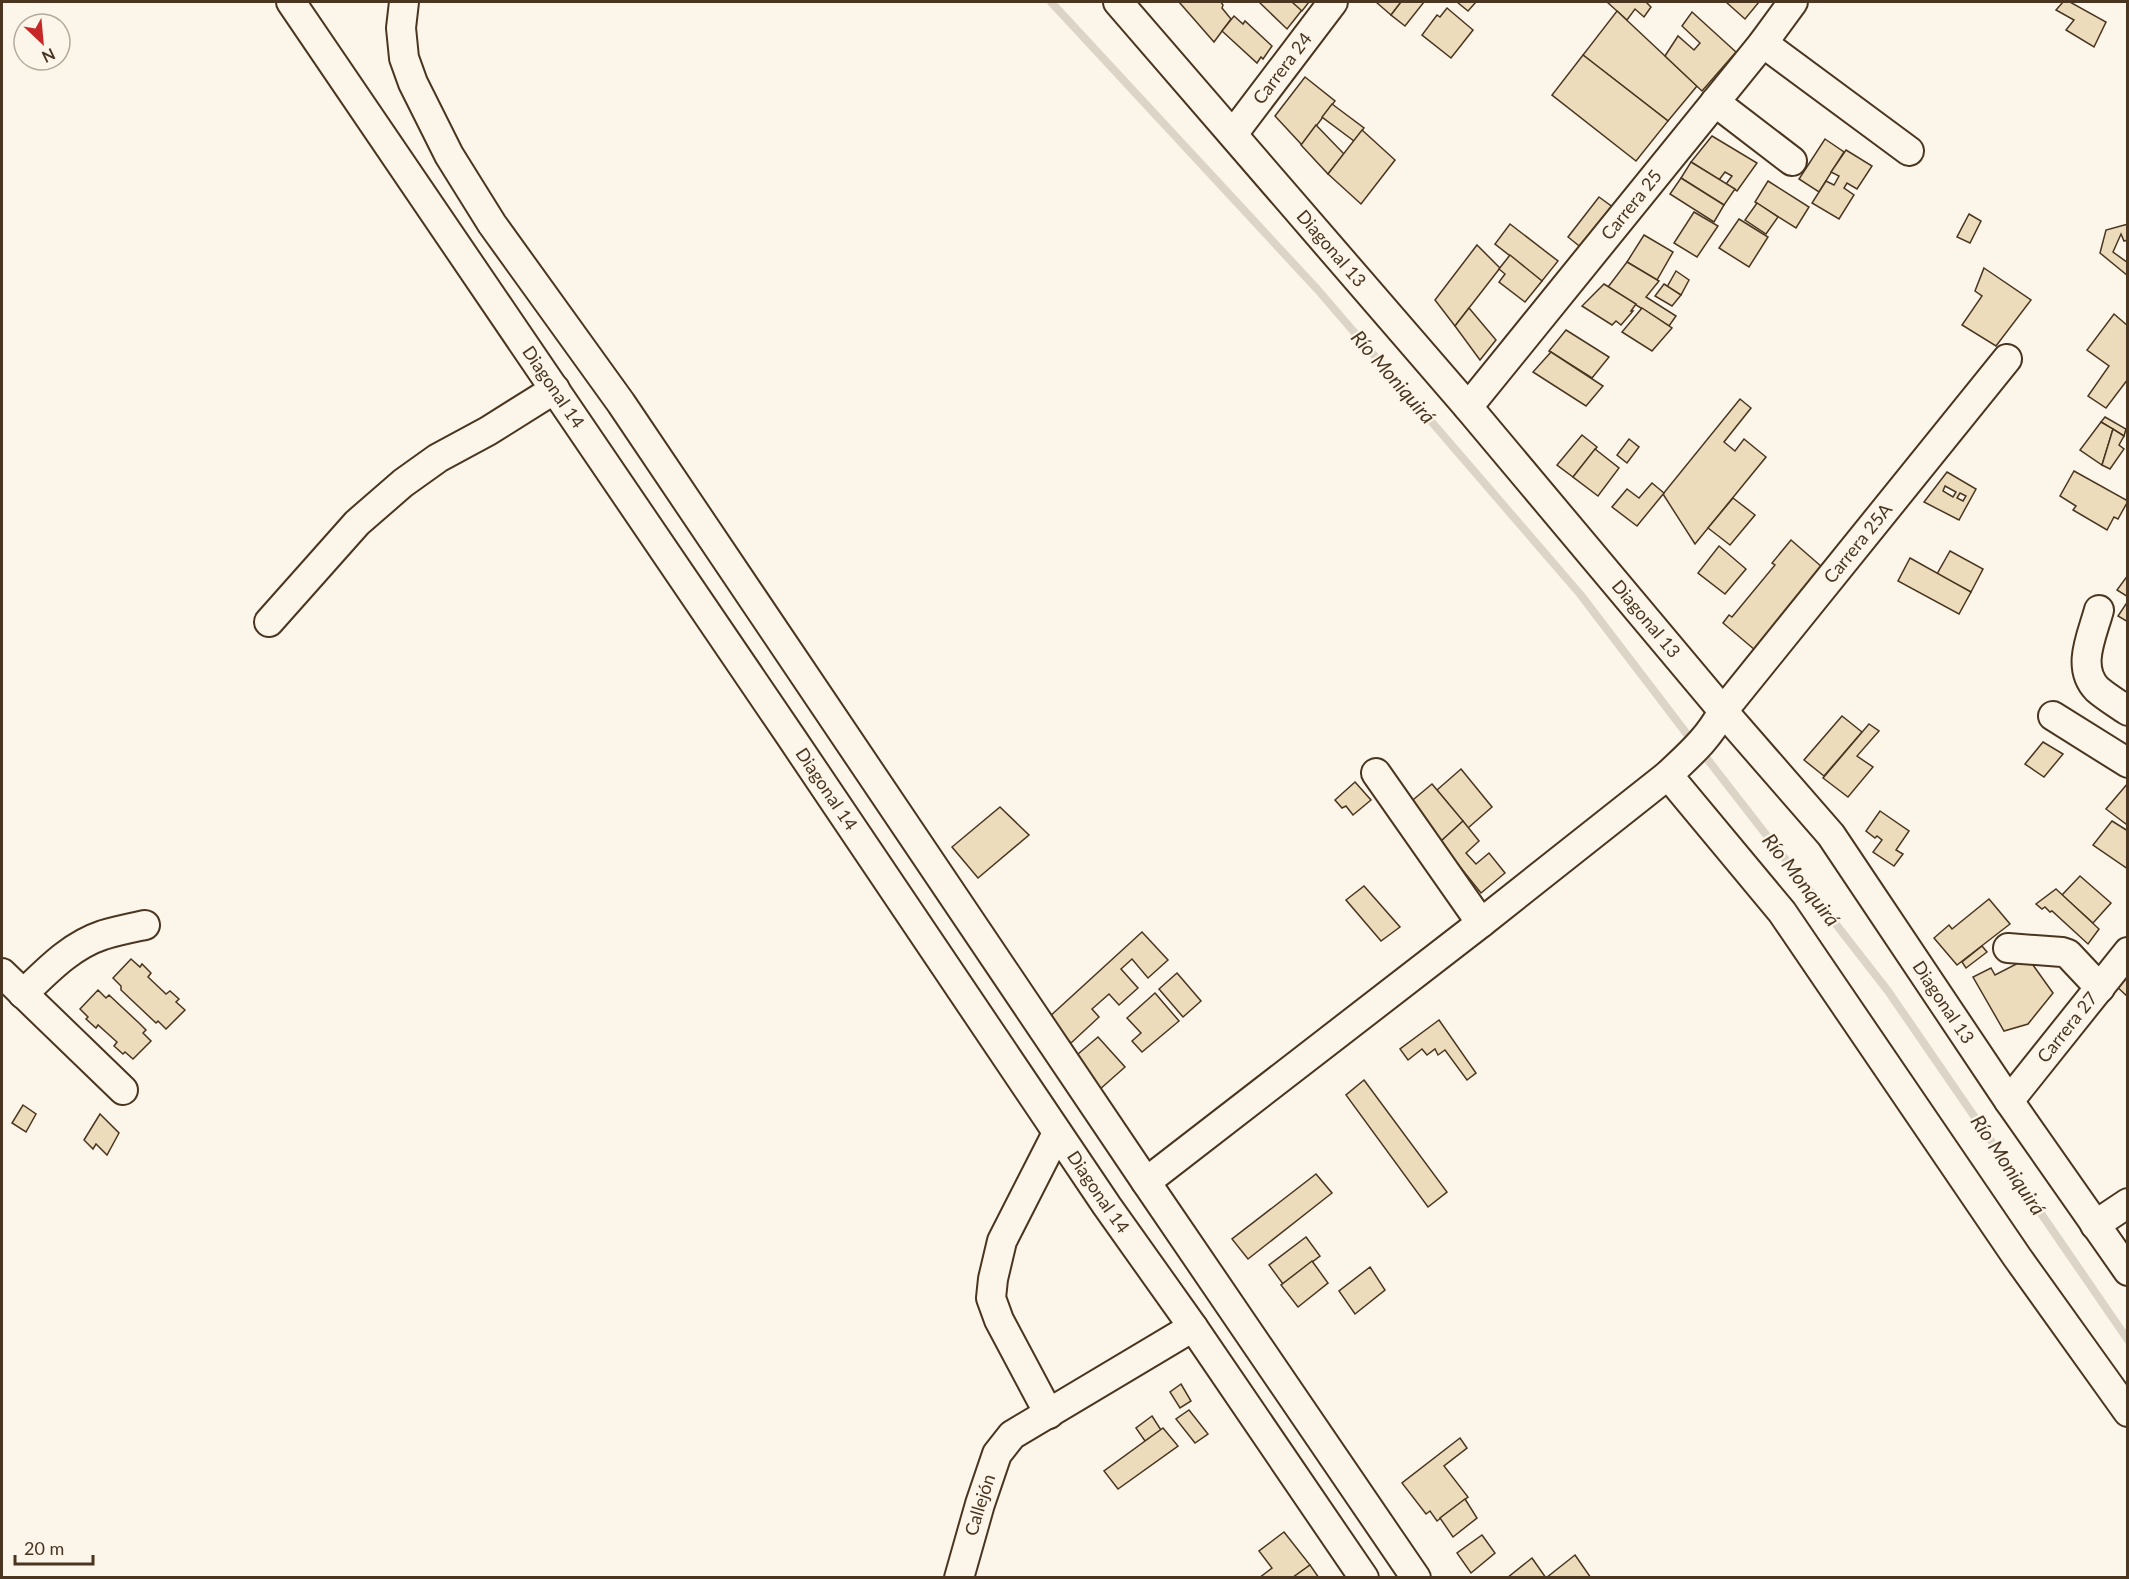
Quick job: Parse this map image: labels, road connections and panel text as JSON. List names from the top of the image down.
{
  "streets": {
    "street": [
      "Carrera 24",
      "Carrera 25",
      "Diagonal 13",
      "Diagonal 14",
      "Carrera 25A",
      "Carrera 27",
      "Callejón"
    ]
  },
  "crossings": [
    ["Carrera 24", "Diagonal 13"],
    ["Carrera 25", "Diagonal 13"],
    ["Diagonal 13", "Carrera 25A"],
    ["Diagonal 13", "Carrera 27"]
  ],
  "water": ["Río Moniquirá", "Río Monquirá"],
  "scale_bar": "20 m",
  "north": "bottom right"
}
